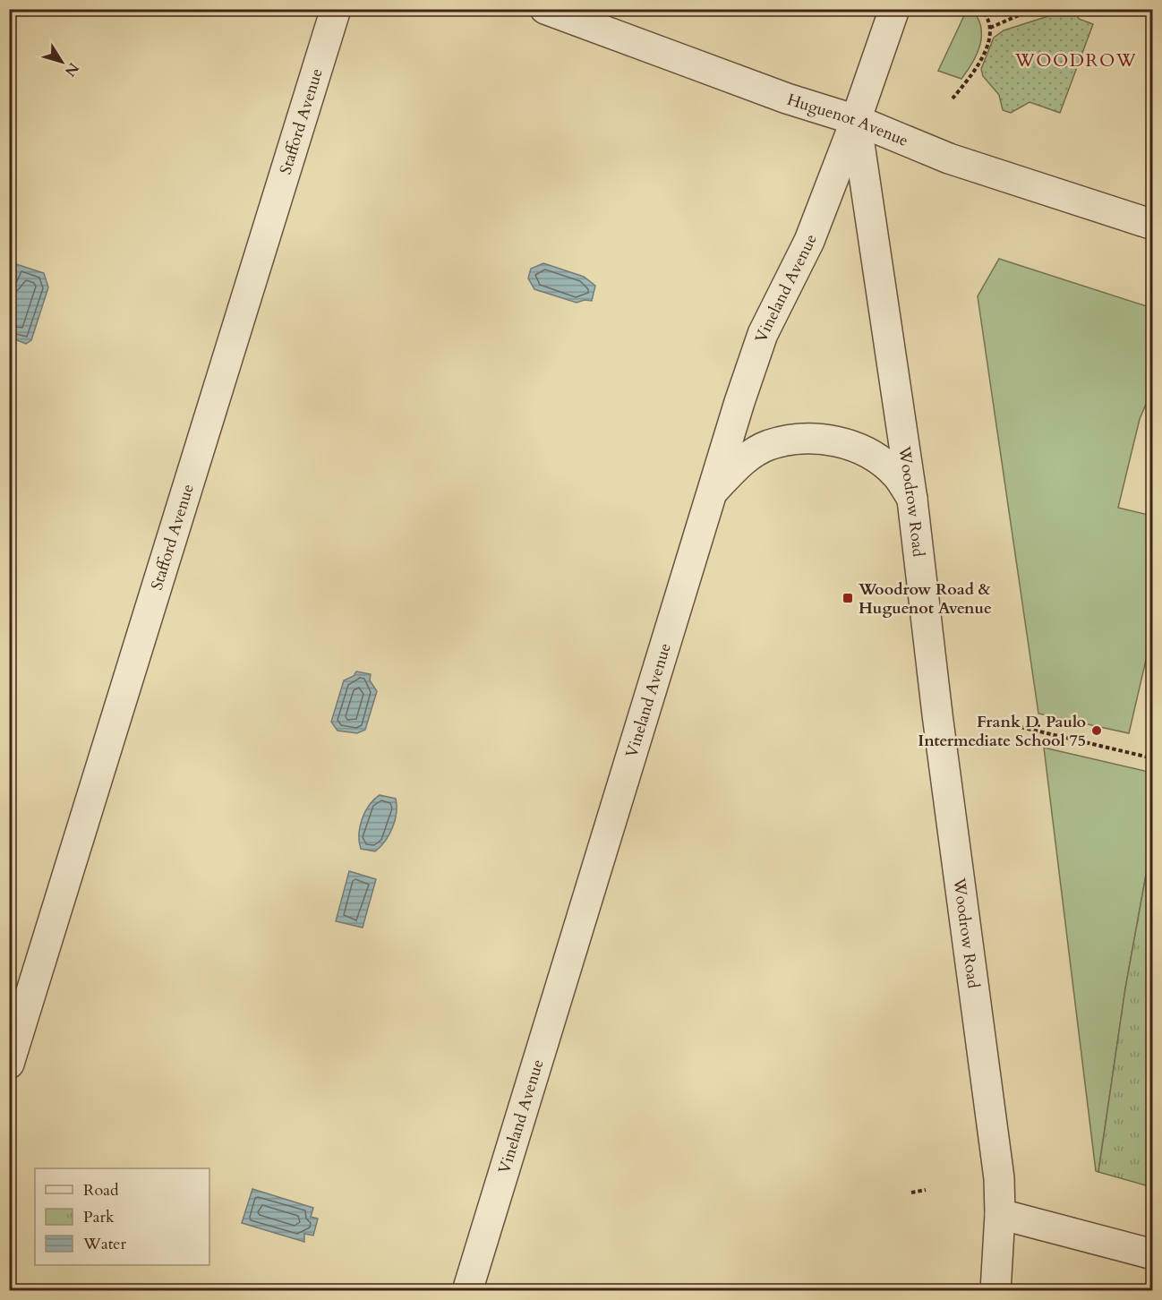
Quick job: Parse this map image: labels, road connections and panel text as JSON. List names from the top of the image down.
{
  "streets": {
    "street": [
      "Huguenot Avenue",
      "Stafford Avenue",
      "Vineland Avenue",
      "Woodrow Road"
    ]
  },
  "crossings": [
    ["Huguenot Avenue", "Vineland Avenue"],
    ["Huguenot Avenue", "Woodrow Road"],
    ["Vineland Avenue", "Woodrow Road"]
  ],
  "districts": ["WOODROW"],
  "places": {
    "transit": ["Woodrow Road & Huguenot Avenue"],
    "other": ["Frank D. Paulo Intermediate School 75"]
  },
  "legend": ["Road", "Park", "Water"],
  "north": "bottom right"
}
